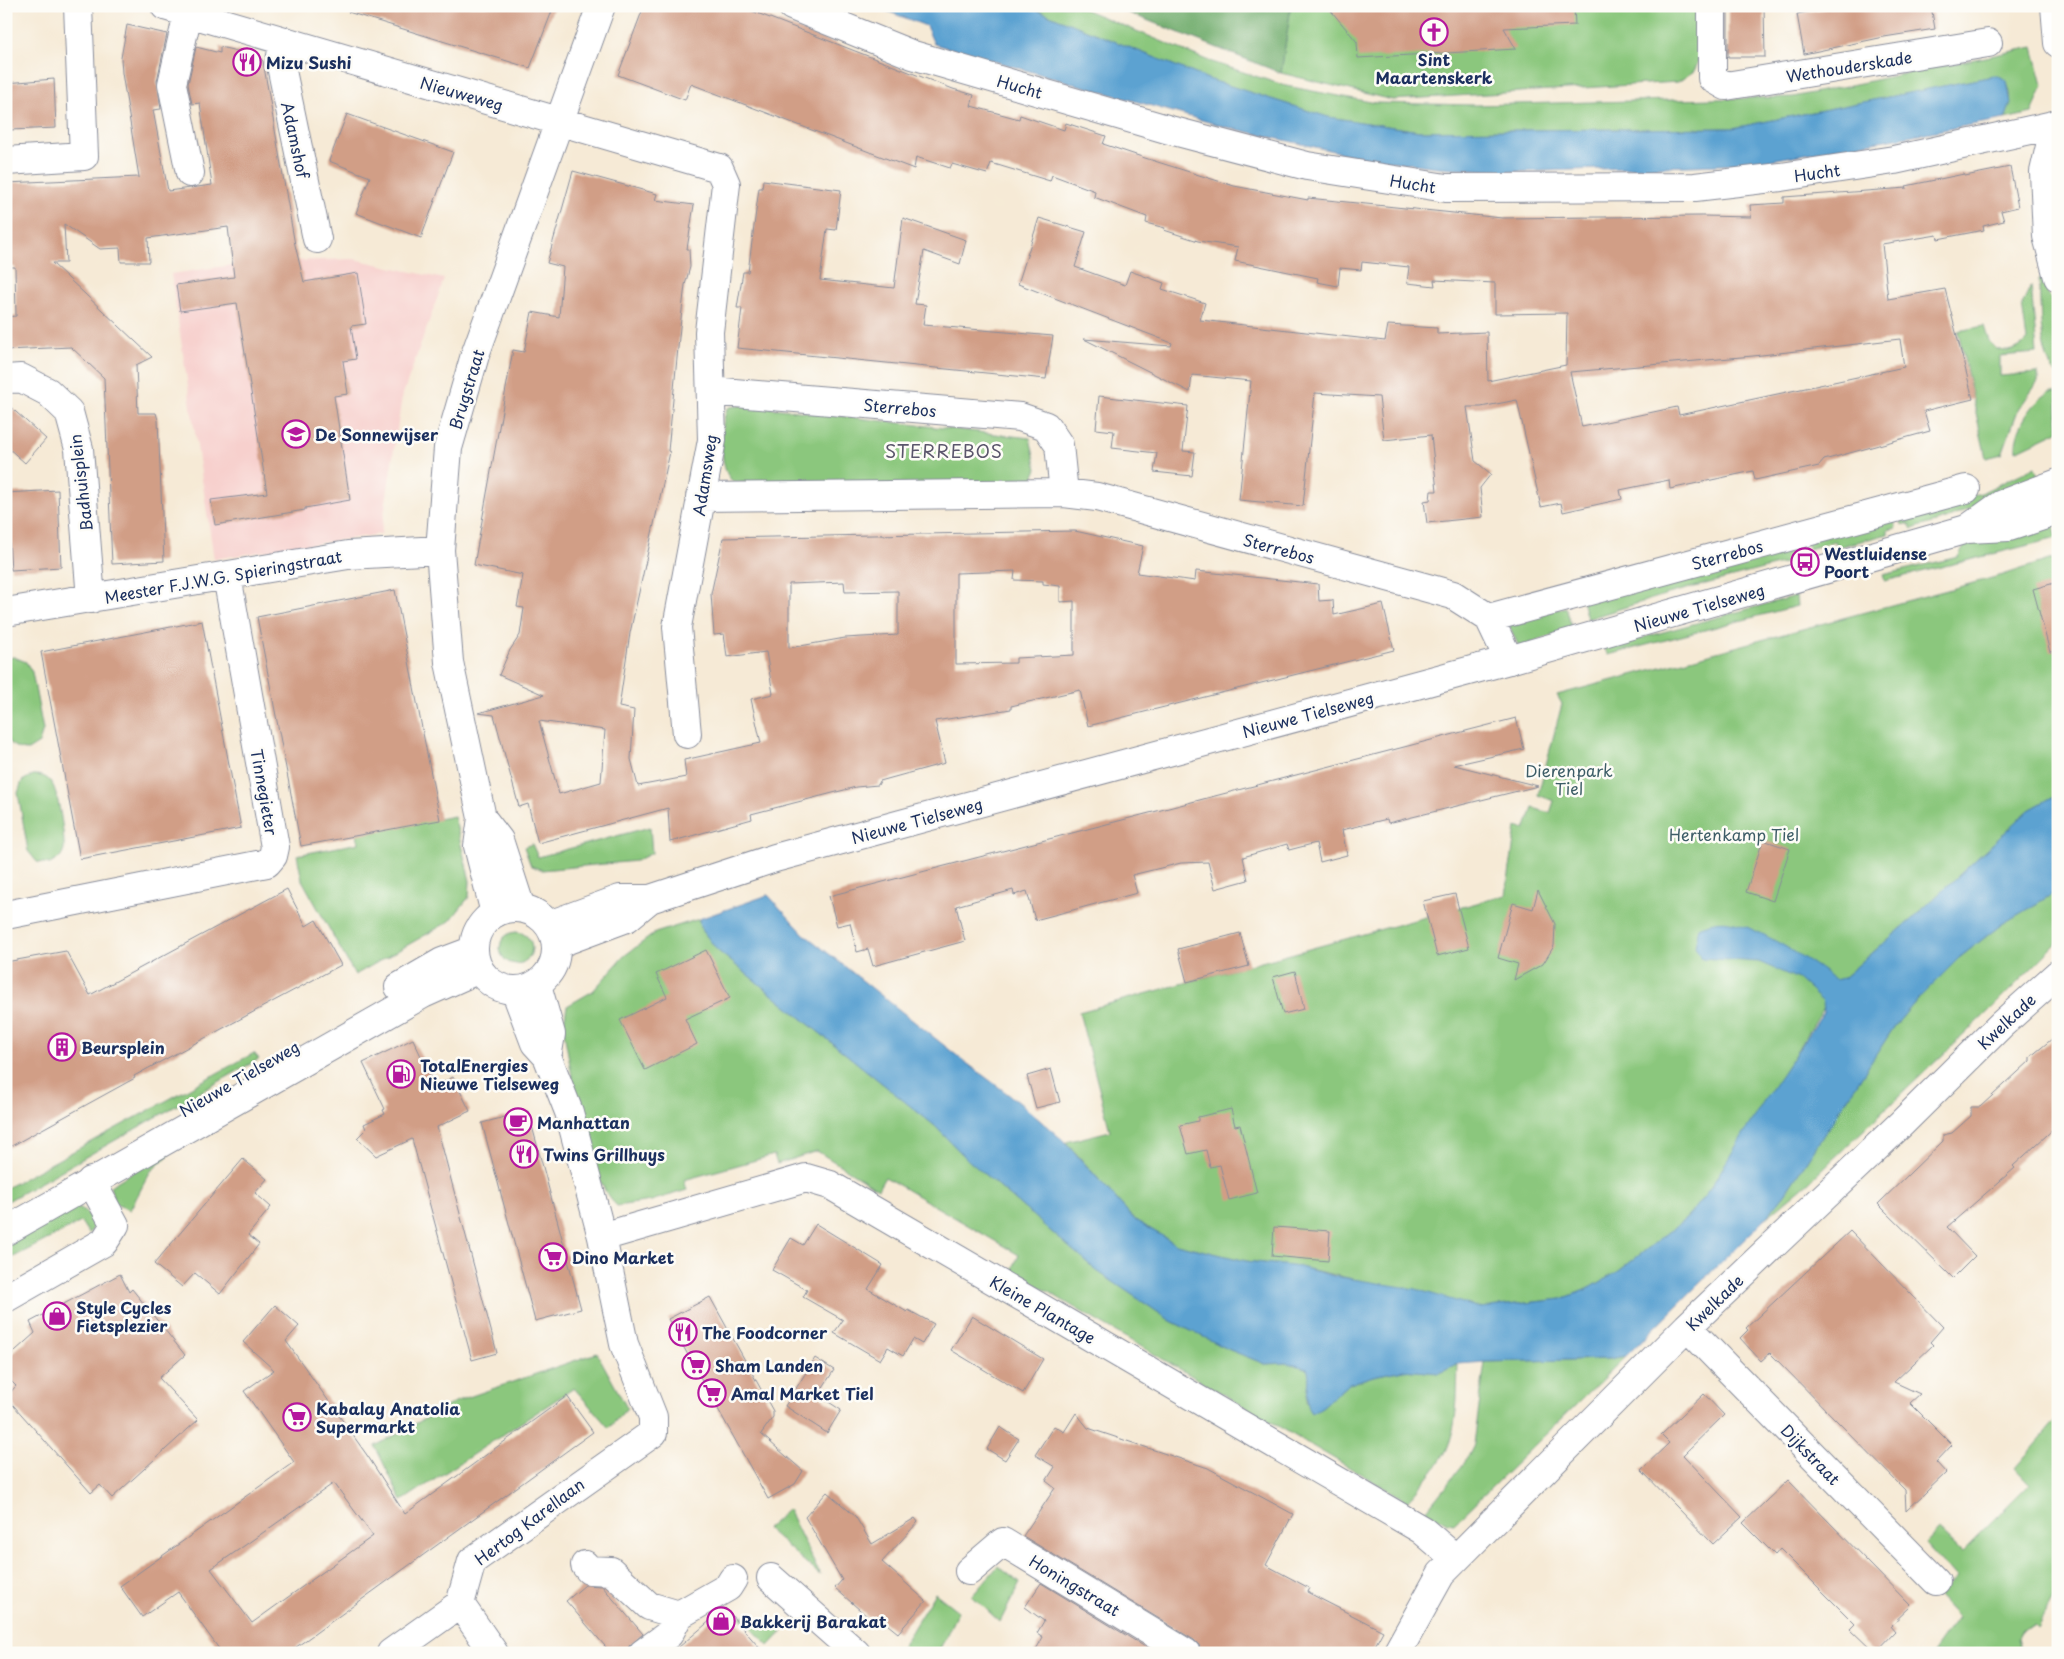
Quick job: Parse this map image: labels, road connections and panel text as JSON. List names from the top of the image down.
{
  "streets": {
    "street": [
      "Wethouderskade",
      "Hucht",
      "Nieuweweg",
      "Adamshof",
      "Brugstraat",
      "Sterrebos",
      "Adamsweg",
      "Badhuisplein",
      "Meester F.J.W.G. Spieringstraat",
      "Nieuwe Tielseweg",
      "Tinnegieter",
      "Kwelkade",
      "Kleine Plantage",
      "Dijkstraat",
      "Hertog Karellaan",
      "Honingstraat"
    ]
  },
  "crossings": [
    ["Nieuweweg", "Adamshof"],
    ["Nieuweweg", "Brugstraat"],
    ["Nieuweweg", "Adamsweg"],
    ["Brugstraat", "Meester F.J.W.G. Spieringstraat"],
    ["Brugstraat", "Nieuwe Tielseweg"],
    ["Sterrebos", "Adamsweg"],
    ["Badhuisplein", "Meester F.J.W.G. Spieringstraat"],
    ["Meester F.J.W.G. Spieringstraat", "Tinnegieter"],
    ["Kwelkade", "Kleine Plantage"],
    ["Kwelkade", "Dijkstraat"],
    ["Kleine Plantage", "Hertog Karellaan"]
  ],
  "districts": ["STERREBOS"],
  "parks": ["Dierenpark Tiel", "Hertenkamp Tiel"],
  "places": {
    "church": ["Sint Maartenskerk"],
    "restaurant": ["Mizu Sushi", "Twins Grillhuys", "The Foodcorner"],
    "school or university": ["De Sonnewijser"],
    "bus stop": ["Westluidense Poort"],
    "building": ["Beursplein"],
    "fuel station": ["TotalEnergies Nieuwe Tielseweg"],
    "cafe": ["Manhattan"],
    "supermarket": [
      "Dino Market",
      "Sham Landen",
      "Amal Market Tiel",
      "Kabalay Anatolia Supermarkt"
    ],
    "shop": ["Style Cycles Fietsplezier", "Bakkerij Barakat"]
  }
}
